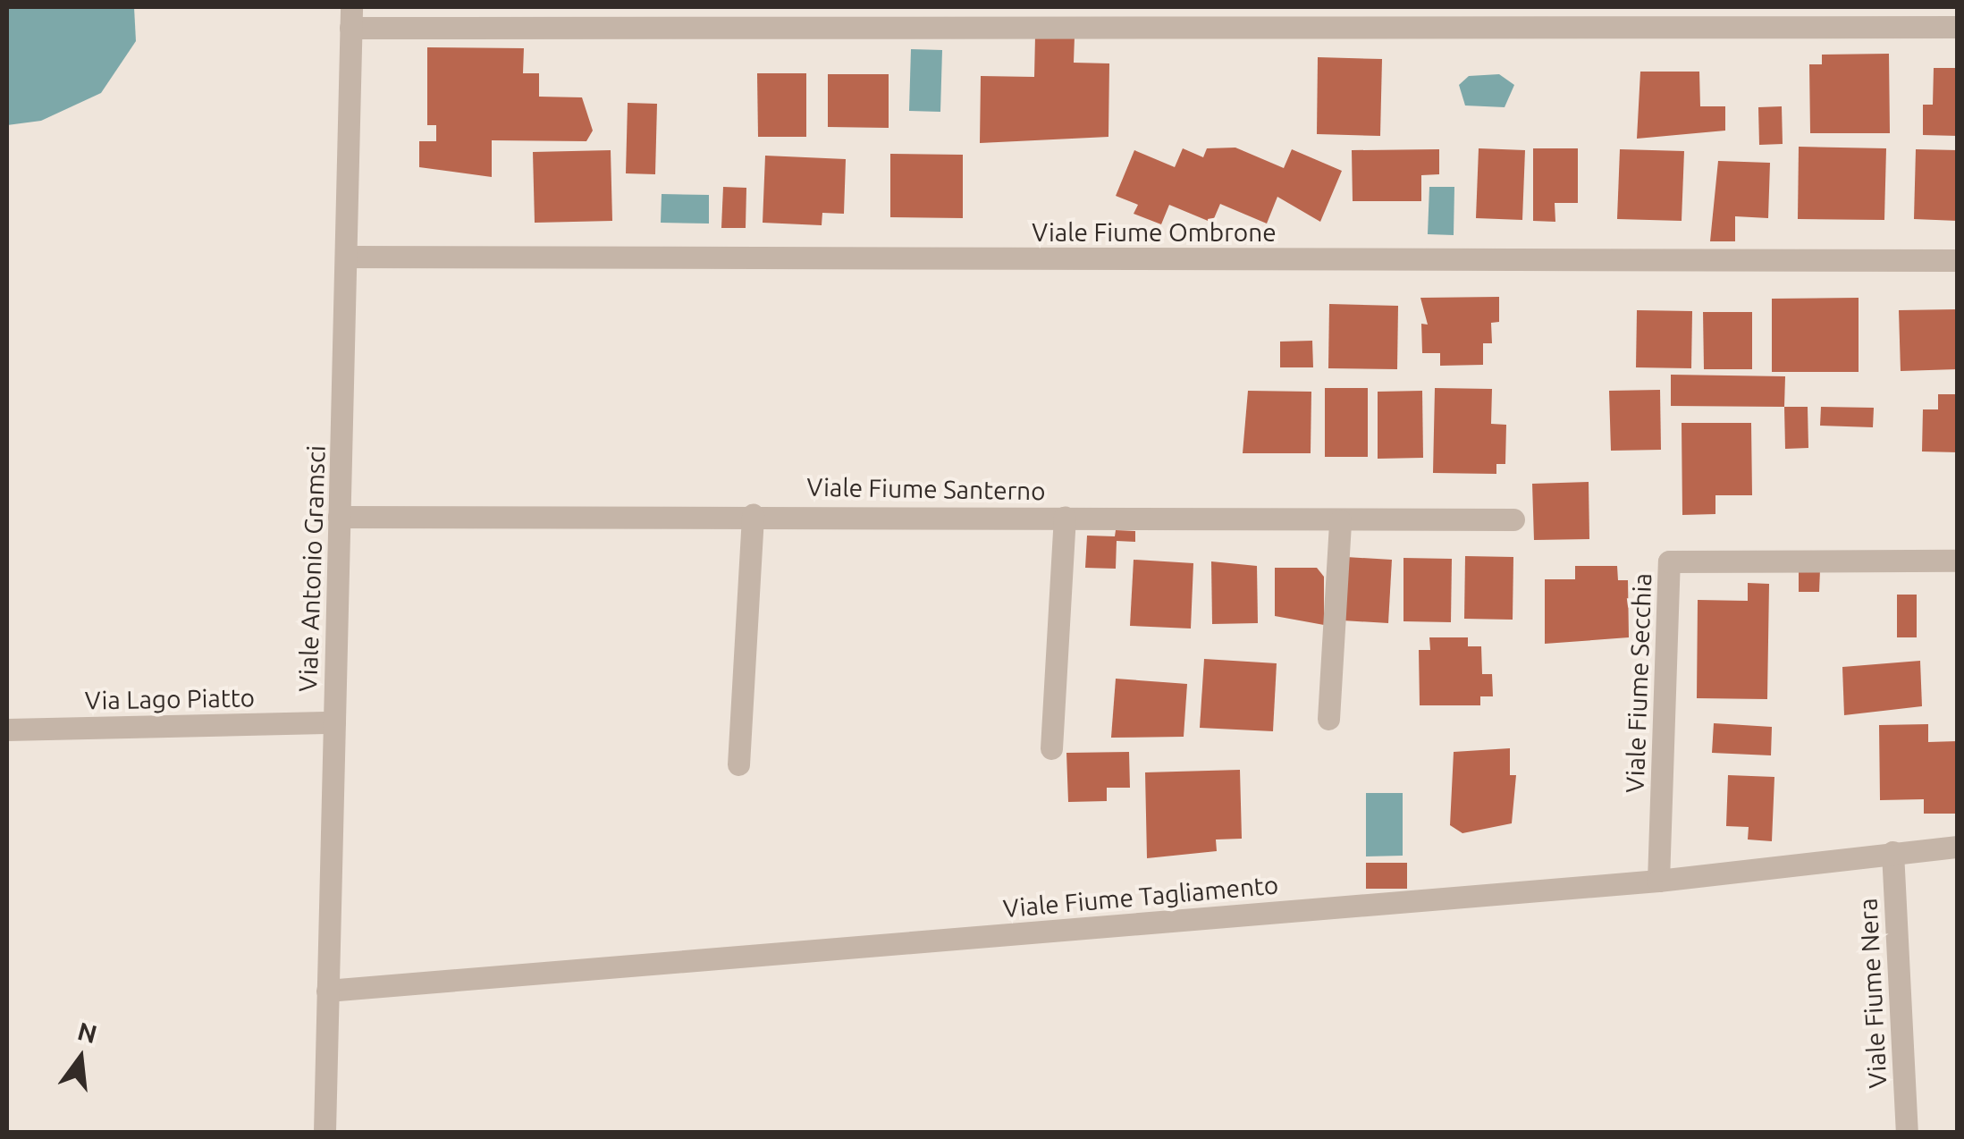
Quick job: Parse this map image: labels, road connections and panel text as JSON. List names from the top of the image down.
{
  "streets": {
    "street": [
      "Viale Fiume Ombrone",
      "Viale Fiume Santerno",
      "Viale Antonio Gramsci",
      "Viale Fiume Secchia",
      "Via Lago Piatto",
      "Viale Fiume Tagliamento",
      "Viale Fiume Nera"
    ]
  },
  "crossings": [
    ["Viale Fiume Ombrone", "Viale Antonio Gramsci"],
    ["Viale Fiume Santerno", "Viale Antonio Gramsci"],
    ["Viale Antonio Gramsci", "Via Lago Piatto"],
    ["Viale Antonio Gramsci", "Viale Fiume Tagliamento"],
    ["Viale Fiume Secchia", "Viale Fiume Tagliamento"],
    ["Viale Fiume Tagliamento", "Viale Fiume Nera"]
  ],
  "north": "top"
}
